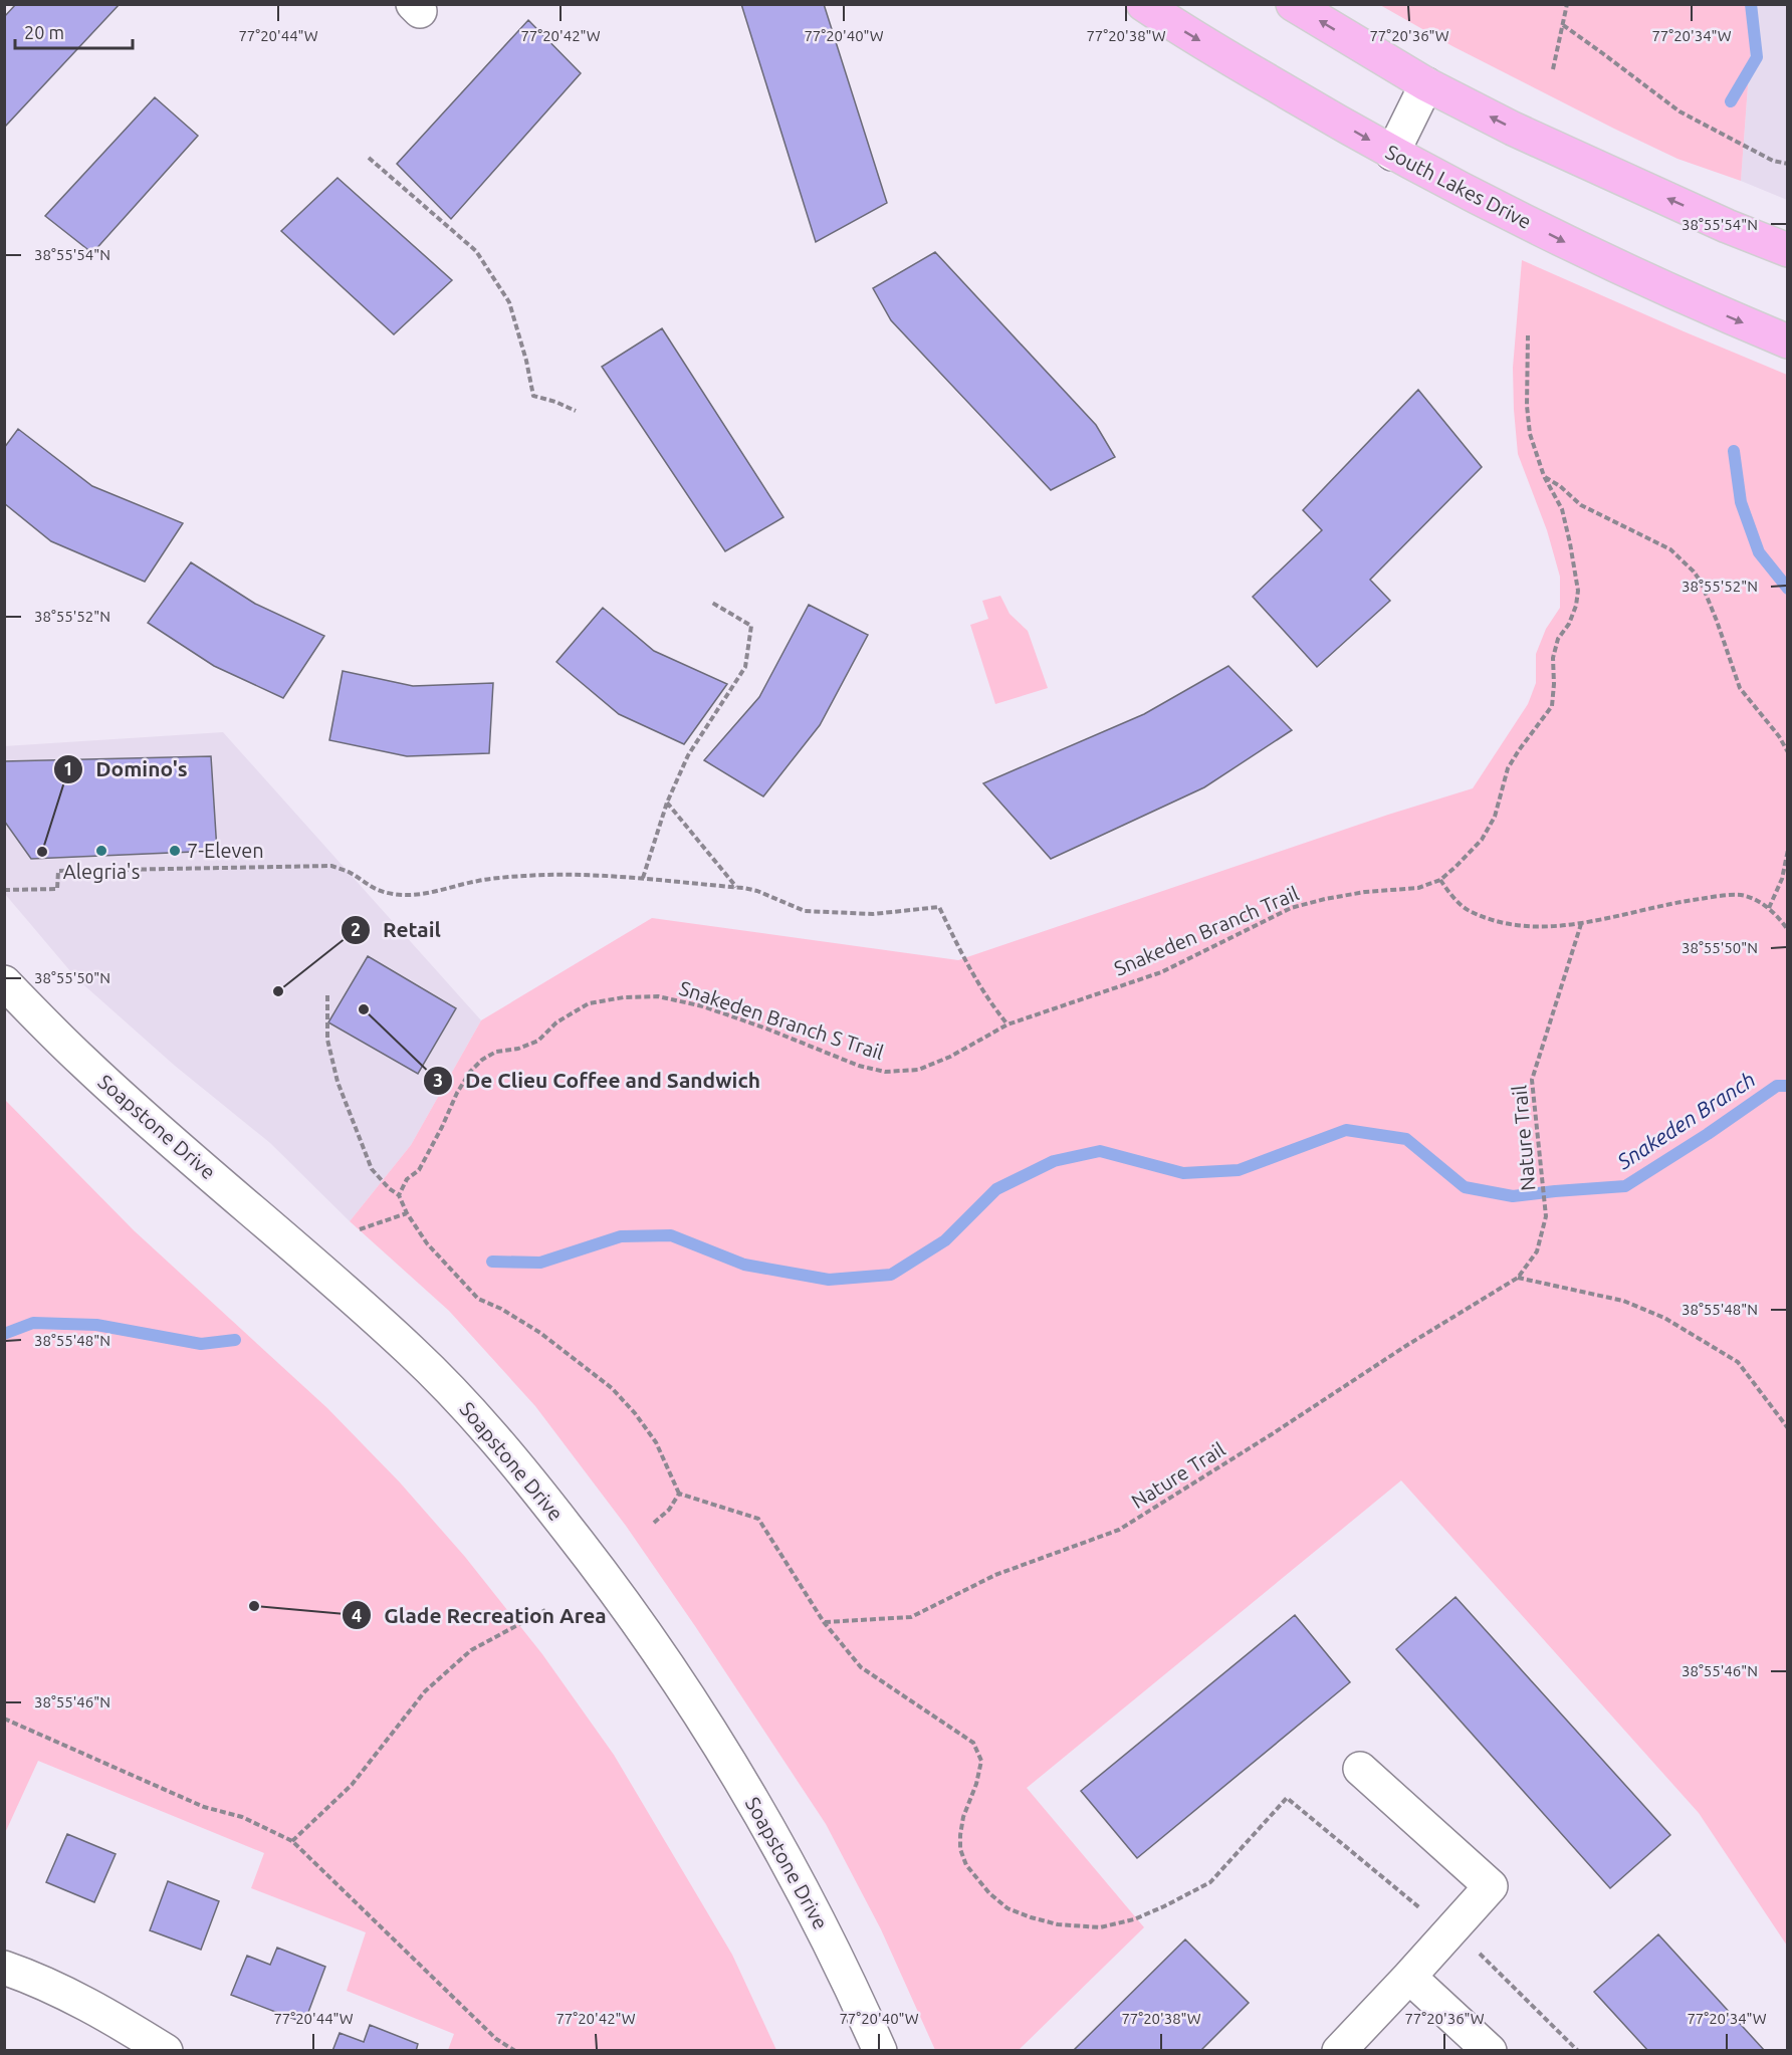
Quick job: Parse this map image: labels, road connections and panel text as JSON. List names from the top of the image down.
{
  "streets": {
    "main road": ["South Lakes Drive"],
    "street": ["Soapstone Drive"],
    "path": ["Snakeden Branch Trail", "Snakeden Branch S Trail", "Nature Trail"]
  },
  "crossings": [
    ["Snakeden Branch Trail", "Snakeden Branch S Trail"]
  ],
  "water": ["Snakeden Branch"],
  "places": [
    "Alegria's",
    "7-Eleven",
    "Domino's",
    "Retail",
    "De Clieu Coffee and Sandwich",
    "Glade Recreation Area"
  ],
  "scale_bar": "20 m",
  "coordinates": [
    "77°20'44\"W",
    "77°20'42\"W",
    "77°20'40\"W",
    "77°20'38\"W",
    "77°20'36\"W",
    "77°20'34\"W",
    "38°55'54\"N",
    "38°55'52\"N",
    "38°55'50\"N",
    "38°55'48\"N",
    "38°55'46\"N"
  ]
}
